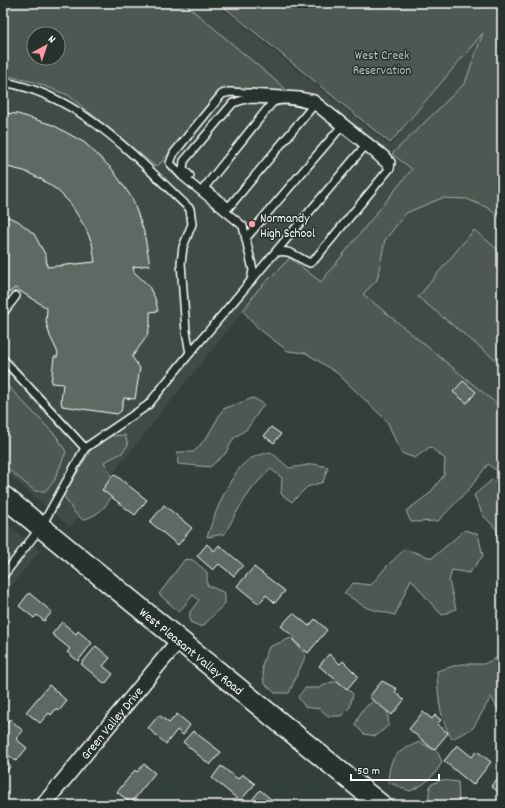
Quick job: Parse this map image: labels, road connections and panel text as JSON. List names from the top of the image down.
{
  "streets": {
    "main road": ["West Pleasant Valley Road"],
    "street": ["Green Valley Drive"]
  },
  "crossings": [
    ["West Pleasant Valley Road", "Green Valley Drive"]
  ],
  "parks": ["West Creek Reservation"],
  "places": ["Normandy High School"],
  "scale_bar": "50 m",
  "north": "top right"
}
